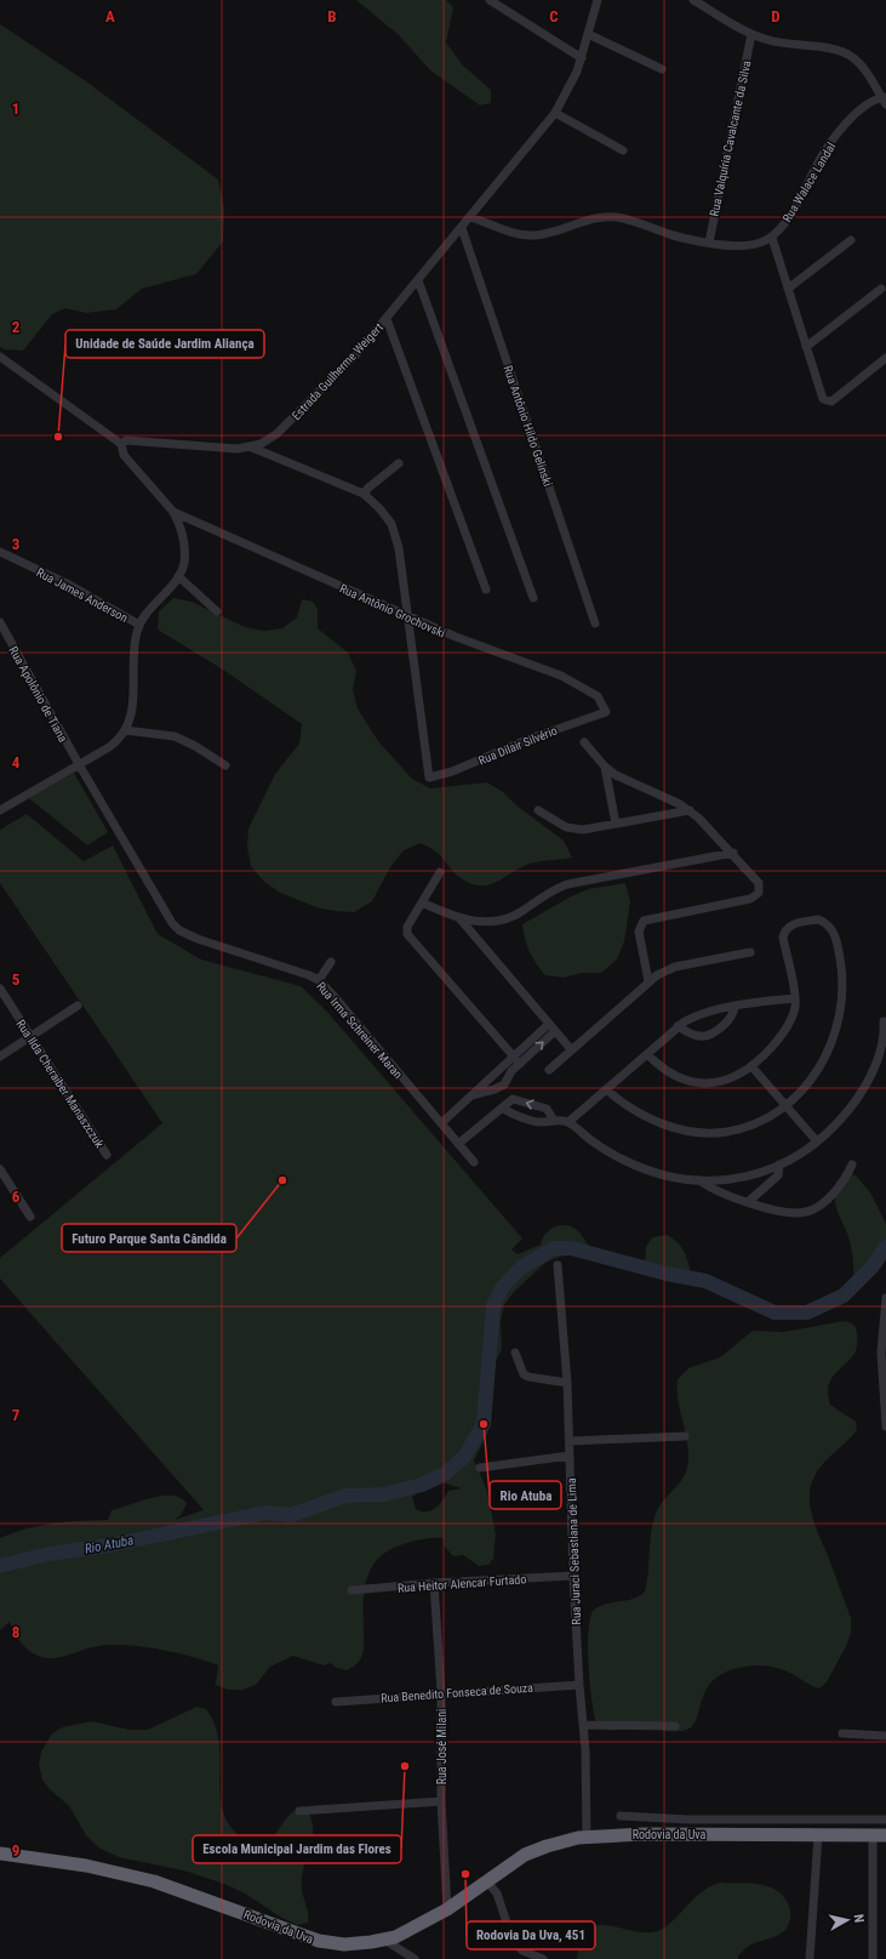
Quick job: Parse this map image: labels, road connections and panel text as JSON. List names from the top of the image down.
{
  "streets": {
    "highway": ["Rodovia da Uva"],
    "street": [
      "Rua Valquíria Cavalcante da Silva",
      "Rua Walace Landal",
      "Estrada Guilherme Weigert",
      "Rua Antônio Hildo Gelinski",
      "Rua James Anderson",
      "Rua Antônio Grochovski",
      "Rua Apolônio de Tiana",
      "Rua Dilair Silvério",
      "Rua Irma Schreiner Maran",
      "Rua Ilda Cheraiber Manaszczuk",
      "Rua Juraci Sebastiana de Lima",
      "Rua Heitor Alencar Furtado",
      "Rua Benedito Fonseca de Souza",
      "Rua José Milani"
    ]
  },
  "crossings": [
    ["Estrada Guilherme Weigert", "Rua Antônio Hildo Gelinski"],
    ["Rua Antônio Grochovski", "Rua Dilair Silvério"],
    ["Rua Apolônio de Tiana", "Rua Irma Schreiner Maran"],
    ["Rua Juraci Sebastiana de Lima", "Rua Heitor Alencar Furtado"],
    ["Rua Juraci Sebastiana de Lima", "Rua Benedito Fonseca de Souza"],
    ["Rua Juraci Sebastiana de Lima", "Rodovia da Uva"],
    ["Rua Heitor Alencar Furtado", "Rua José Milani"],
    ["Rua Benedito Fonseca de Souza", "Rua José Milani"],
    ["Rua José Milani", "Rodovia da Uva"]
  ],
  "water": ["Rio Atuba"],
  "places": [
    "Unidade de Saúde Jardim Aliança",
    "Futuro Parque Santa Cândida",
    "Rio Atuba",
    "Escola Municipal Jardim das Flores",
    "Rodovia Da Uva, 451"
  ],
  "north": "right",
  "grid": {
    "columns": [
      "A",
      "B",
      "C",
      "D"
    ],
    "rows": [
      "1",
      "2",
      "3",
      "4",
      "5",
      "6",
      "7",
      "8",
      "9"
    ]
  }
}
